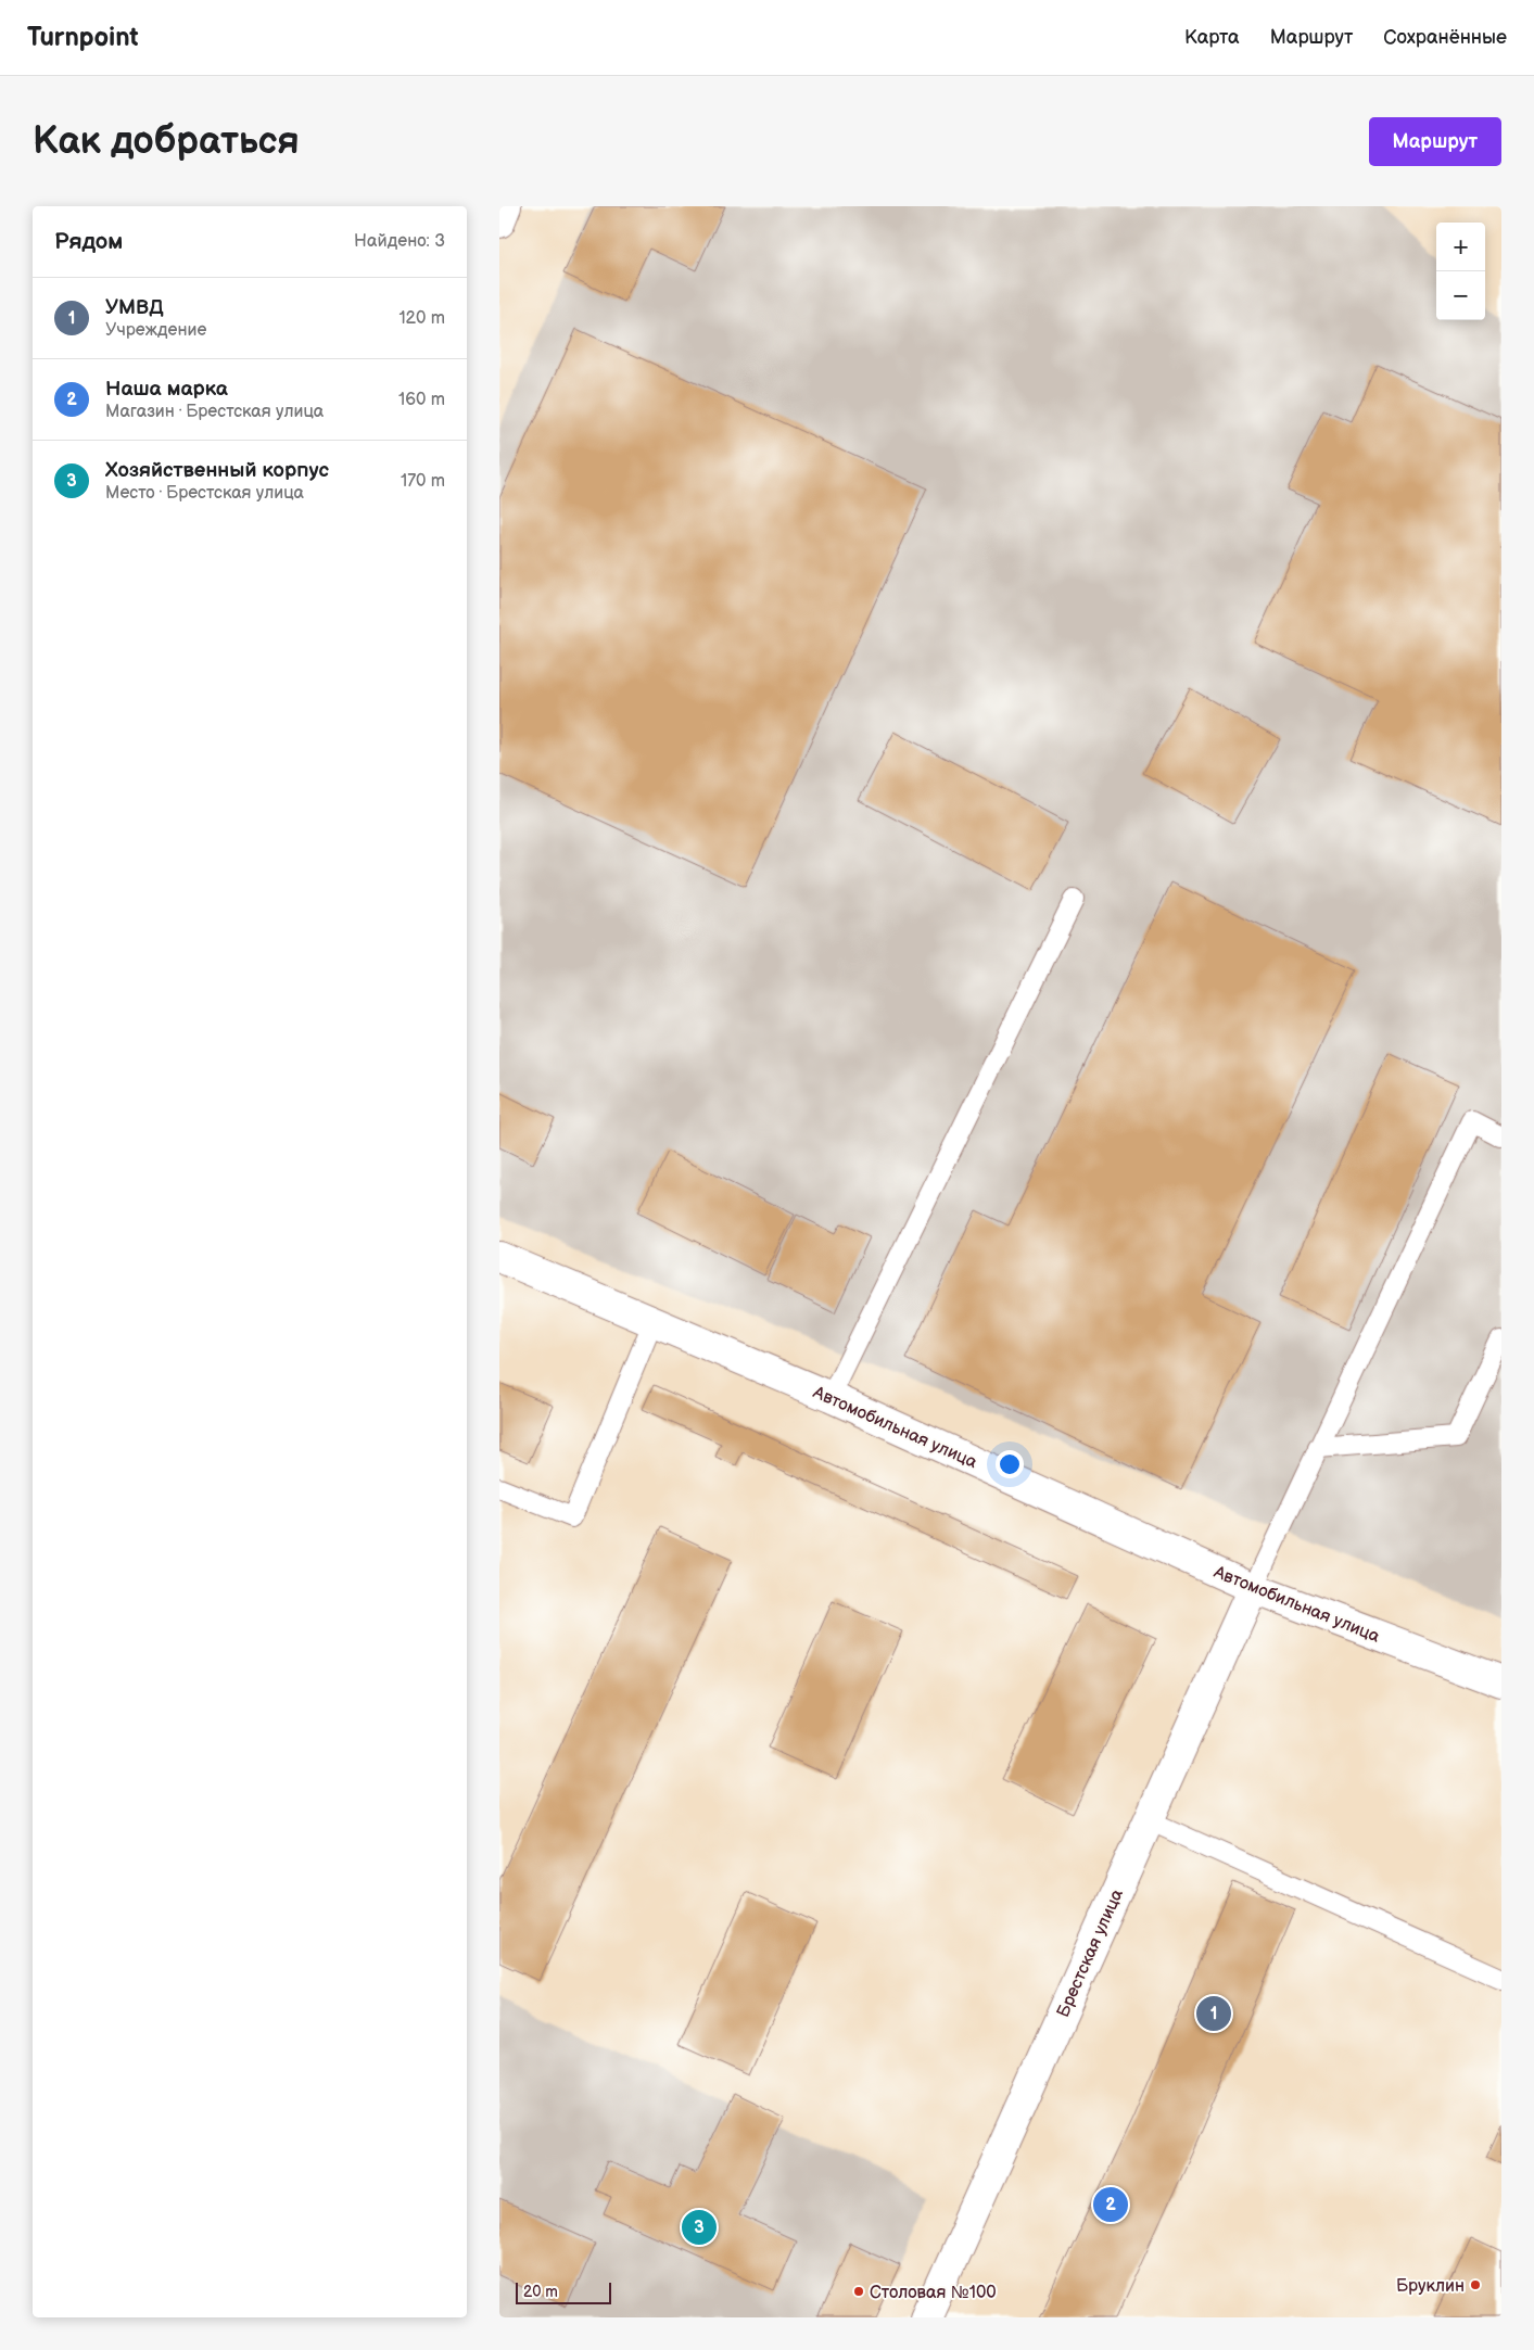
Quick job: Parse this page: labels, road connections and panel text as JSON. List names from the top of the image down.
{
  "streets": {
    "street": ["Автомобильная улица", "Брестская улица"]
  },
  "crossings": [
    ["Автомобильная улица", "Брестская улица"]
  ],
  "places": ["Бруклин", "Столовая №100"],
  "scale_bar": "20 m",
  "page": {
    "header": "Turnpoint",
    "nav": ["Карта", "Маршрут", "Сохранённые"],
    "buttons": "Маршрут",
    "title": "Как добраться",
    "heading": ["Рядом", "Найдено: 3"],
    "map_buttons": ["+", "−"],
    "list": [
      {
        "mark": "1",
        "name": "УМВД",
        "note": "Учреждение",
        "value": "120 m"
      },
      {
        "mark": "2",
        "name": "Наша марка",
        "note": "Магазин · Брестская улица",
        "value": "160 m"
      },
      {
        "mark": "3",
        "name": "Хозяйственный корпус",
        "note": "Место · Брестская улица",
        "value": "170 m"
      }
    ],
    "pins": ["1", "2", "3"],
    "scale": "20 m"
  }
}
